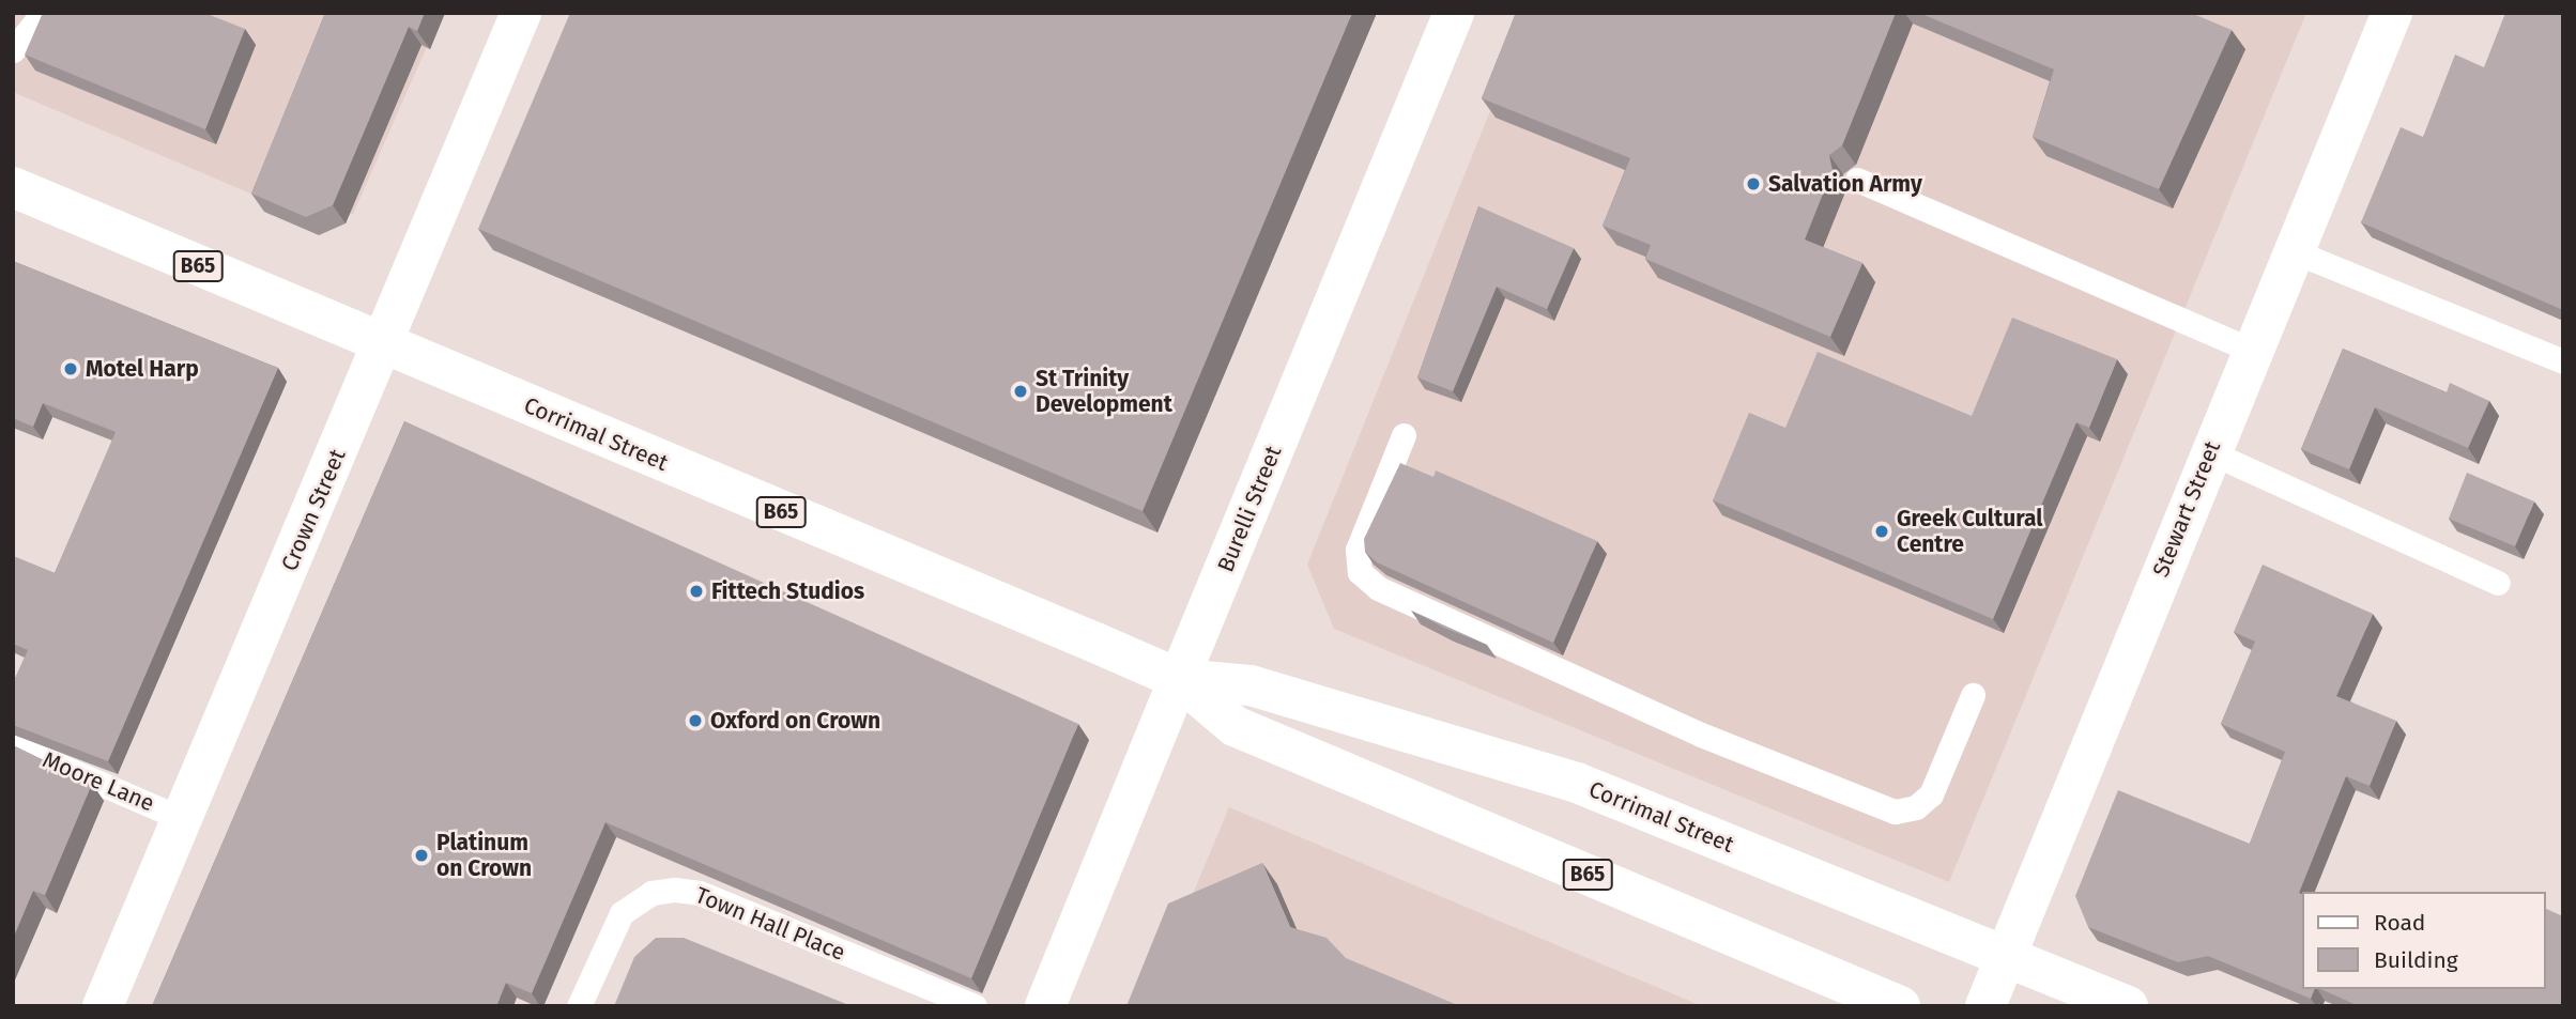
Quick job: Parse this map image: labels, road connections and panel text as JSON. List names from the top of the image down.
{
  "streets": {
    "main road": [
      "B65",
      "Corrimal Street",
      "Burelli Street",
      "Stewart Street",
      "Crown Street"
    ],
    "lane": ["Moore Lane", "Town Hall Place"]
  },
  "crossings": [
    ["Corrimal Street", "Burelli Street"],
    ["Corrimal Street", "Stewart Street"],
    ["Corrimal Street", "Crown Street"],
    ["Crown Street", "Moore Lane"]
  ],
  "places": [
    "Salvation Army",
    "Motel Harp",
    "St Trinity Development",
    "Greek Cultural Centre",
    "Fittech Studios",
    "Oxford on Crown",
    "Platinum on Crown"
  ],
  "legend": ["Road", "Building"]
}
